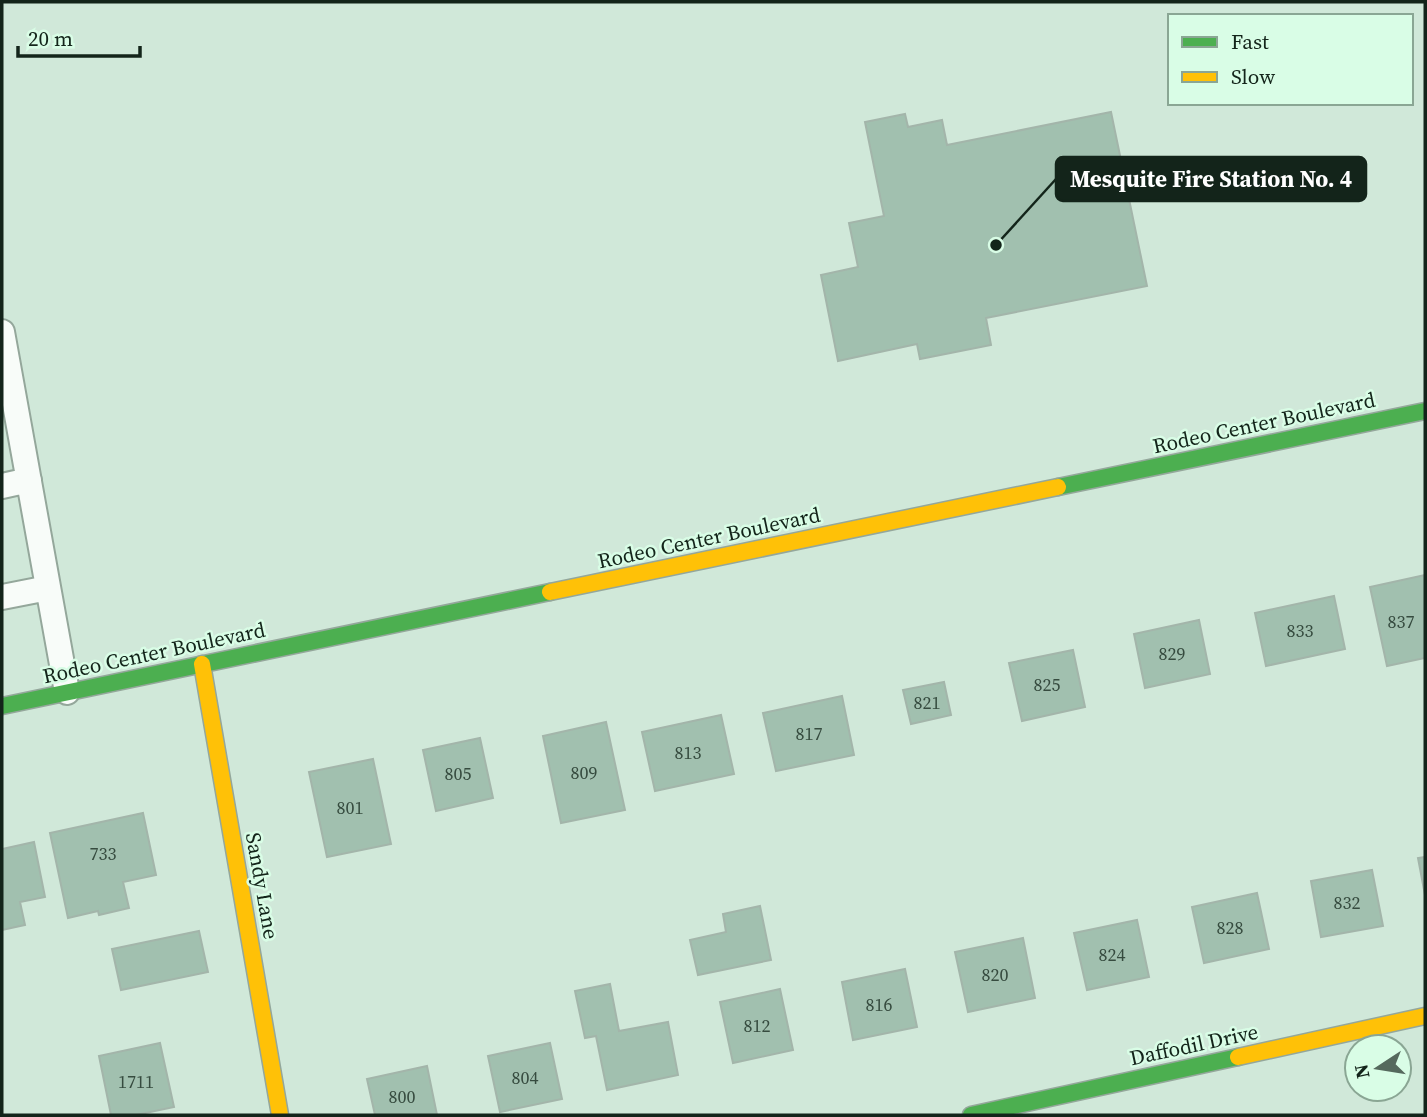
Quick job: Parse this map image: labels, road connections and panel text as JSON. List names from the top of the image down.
{
  "streets": {
    "main road": ["Rodeo Center Boulevard", "Sandy Lane", "Daffodil Drive"]
  },
  "crossings": [
    ["Rodeo Center Boulevard", "Sandy Lane"]
  ],
  "places": ["Mesquite Fire Station No. 4"],
  "house_numbers": [
    "837",
    "833",
    "829",
    "825",
    "821",
    "817",
    "813",
    "809",
    "805",
    "801",
    "733",
    "832",
    "828",
    "824",
    "820",
    "816",
    "812",
    "804",
    "1711",
    "800"
  ],
  "legend": ["Fast", "Slow"],
  "scale_bar": "20 m",
  "north": "left"
}
